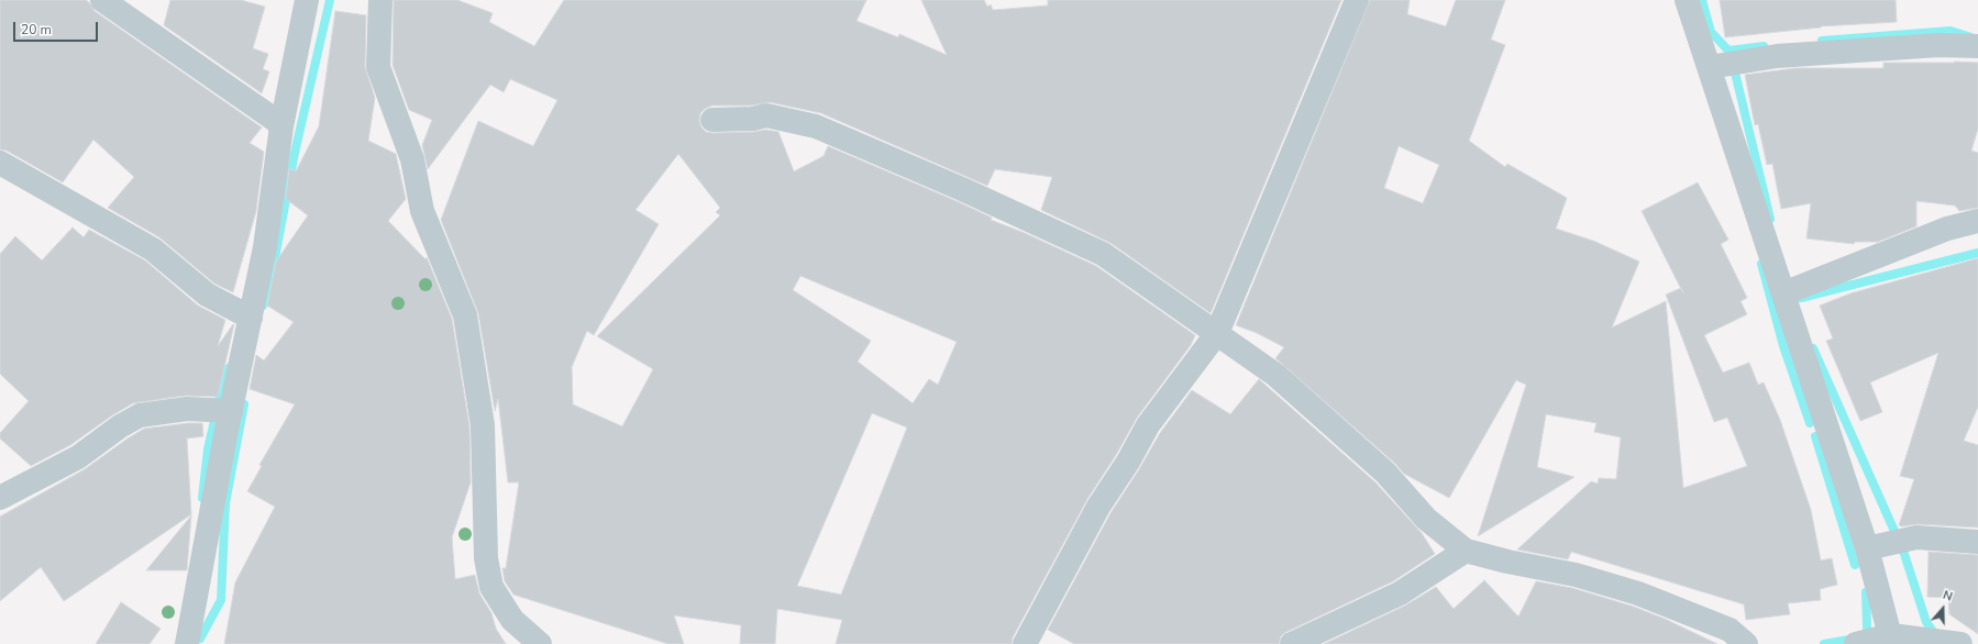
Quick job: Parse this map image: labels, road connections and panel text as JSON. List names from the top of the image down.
{
  "scale_bar": "20 m",
  "north": "top"
}
